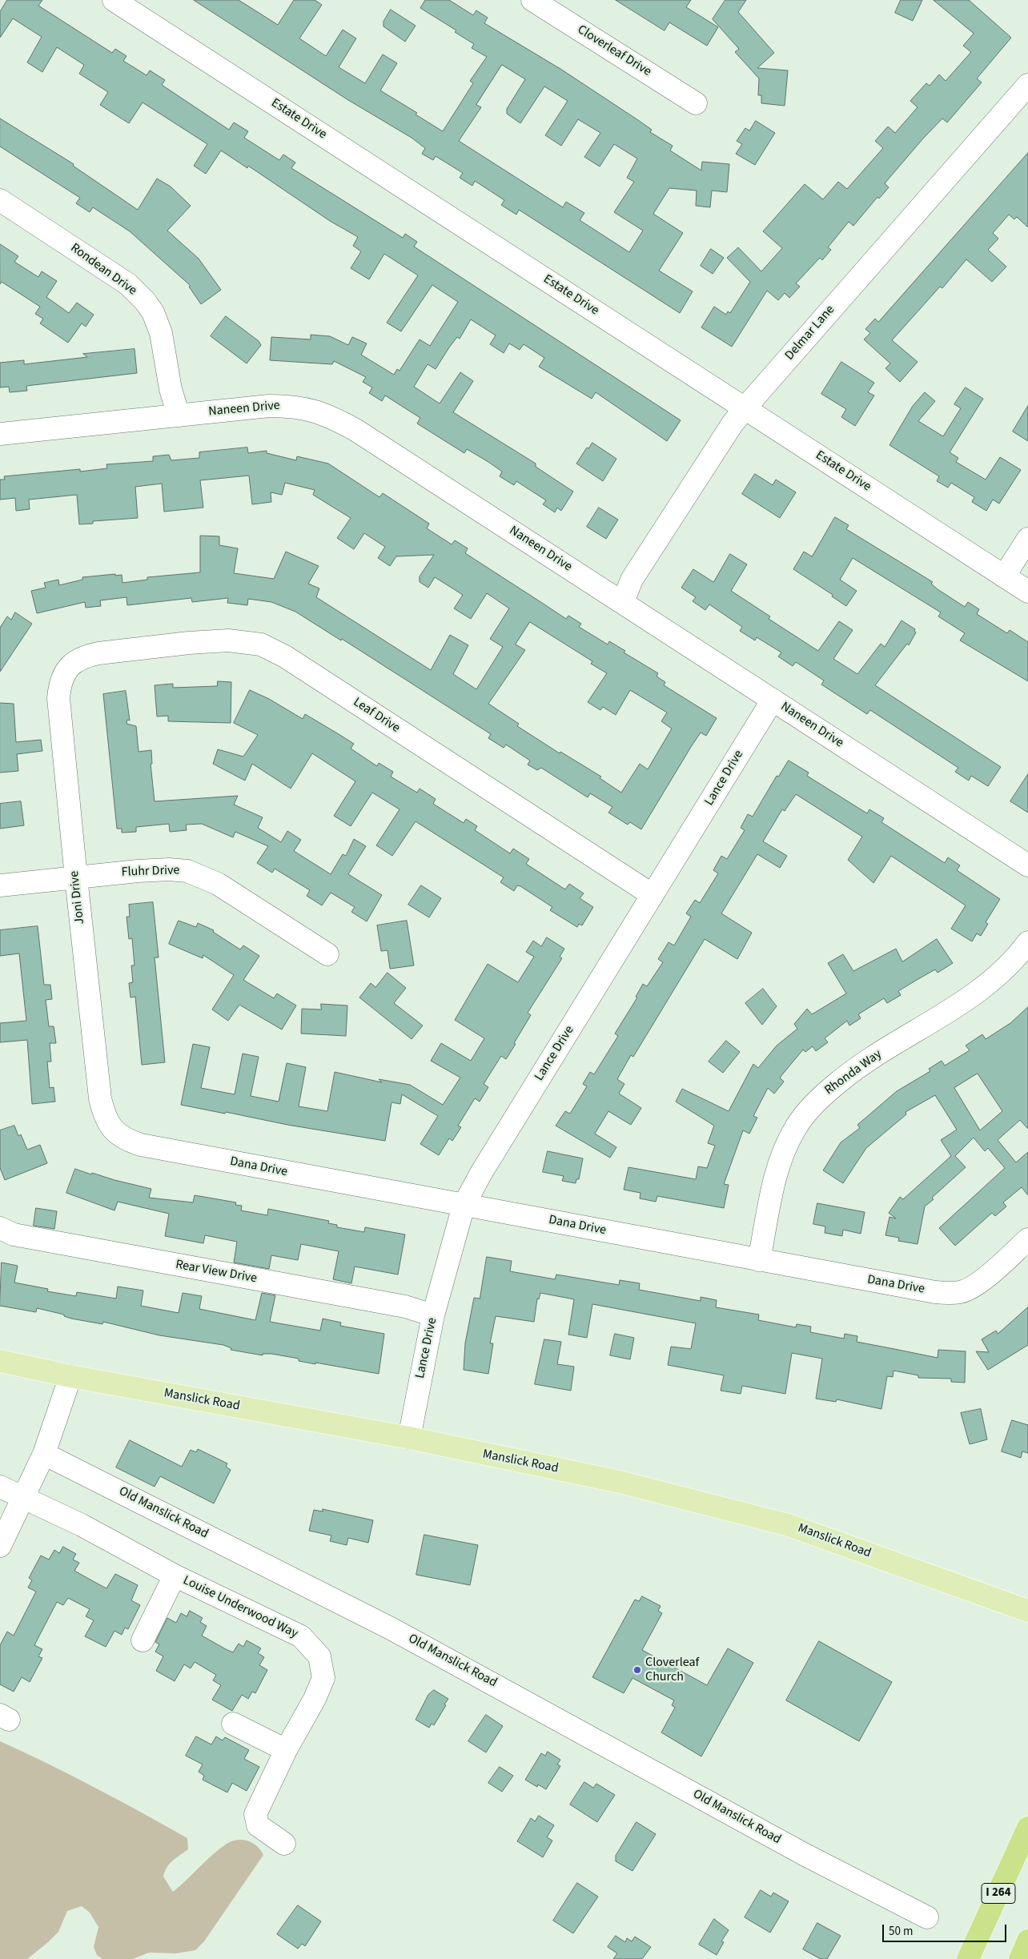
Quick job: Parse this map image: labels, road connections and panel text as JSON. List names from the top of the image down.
{
  "streets": {
    "highway": ["I 264"],
    "main road": ["Manslick Road"],
    "street": [
      "Cloverleaf Drive",
      "Estate Drive",
      "Rondean Drive",
      "Delmar Lane",
      "Naneen Drive",
      "Leaf Drive",
      "Lance Drive",
      "Fluhr Drive",
      "Joni Drive",
      "Rhonda Way",
      "Dana Drive",
      "Rear View Drive",
      "Old Manslick Road",
      "Louise Underwood Way"
    ]
  },
  "crossings": [
    ["Estate Drive", "Delmar Lane"],
    ["Rondean Drive", "Naneen Drive"],
    ["Delmar Lane", "Naneen Drive"],
    ["Naneen Drive", "Lance Drive"],
    ["Leaf Drive", "Lance Drive"],
    ["Leaf Drive", "Joni Drive"],
    ["Lance Drive", "Dana Drive"],
    ["Lance Drive", "Rear View Drive"],
    ["Lance Drive", "Manslick Road"],
    ["Fluhr Drive", "Joni Drive"],
    ["Joni Drive", "Dana Drive"],
    ["Rhonda Way", "Dana Drive"]
  ],
  "places": ["Cloverleaf Church"],
  "scale_bar": "50 m"
}
